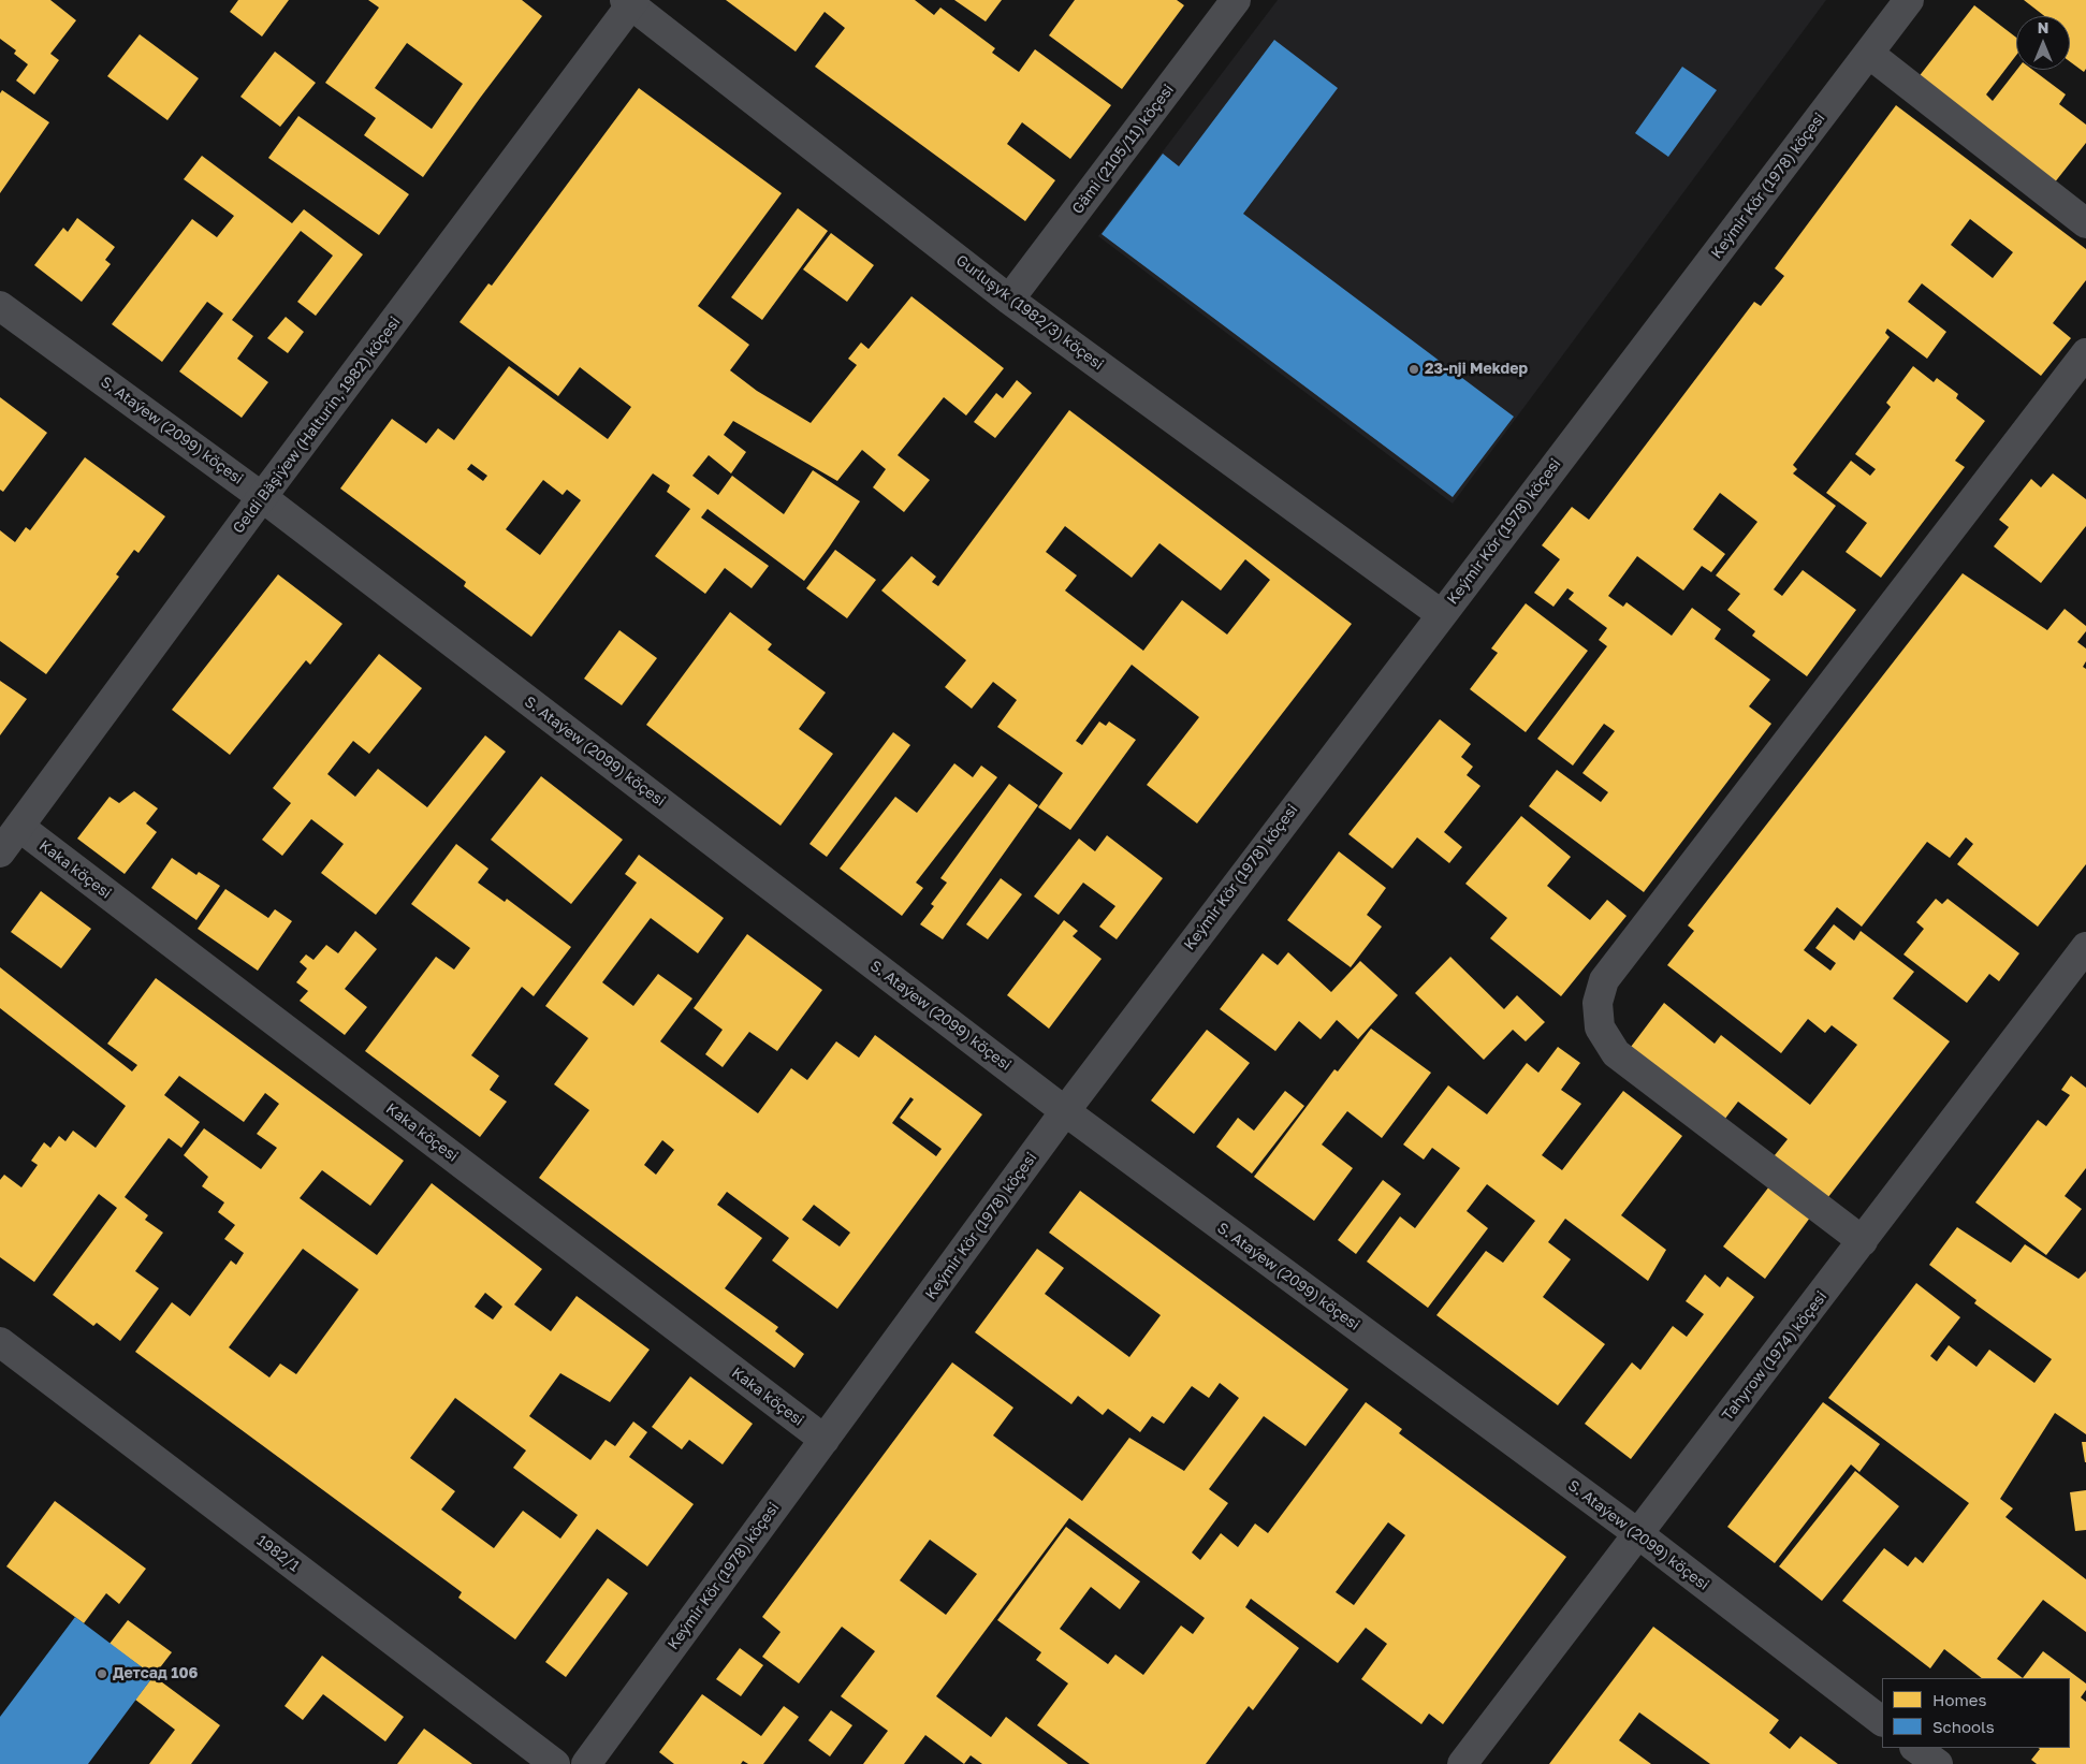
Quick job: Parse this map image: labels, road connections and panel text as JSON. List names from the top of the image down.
{
  "streets": {
    "street": [
      "Gämi (2105/11) köçesi",
      "Keýmir Kör (1978) köçesi",
      "Gurluşyk (1982/3) köçesi",
      "Geldi Bäşiýew (Halturin, 1982) köçesi",
      "S. Ataýew (2099) köçesi",
      "Kaka köçesi",
      "Tahyrow (1974) köçesi",
      "1982/1"
    ]
  },
  "crossings": [
    ["Gämi (2105/11) köçesi", "Gurluşyk (1982/3) köçesi"],
    ["Keýmir Kör (1978) köçesi", "Gurluşyk (1982/3) köçesi"],
    ["Keýmir Kör (1978) köçesi", "S. Ataýew (2099) köçesi"],
    ["Keýmir Kör (1978) köçesi", "Kaka köçesi"],
    ["Gurluşyk (1982/3) köçesi", "Geldi Bäşiýew (Halturin, 1982) köçesi"],
    ["Geldi Bäşiýew (Halturin, 1982) köçesi", "S. Ataýew (2099) köçesi"],
    ["Geldi Bäşiýew (Halturin, 1982) köçesi", "Kaka köçesi"],
    ["S. Ataýew (2099) köçesi", "Tahyrow (1974) köçesi"]
  ],
  "places": ["23-nji Mekdep", "Детсад 106"],
  "legend": ["Homes", "Schools"],
  "north": "top"
}
